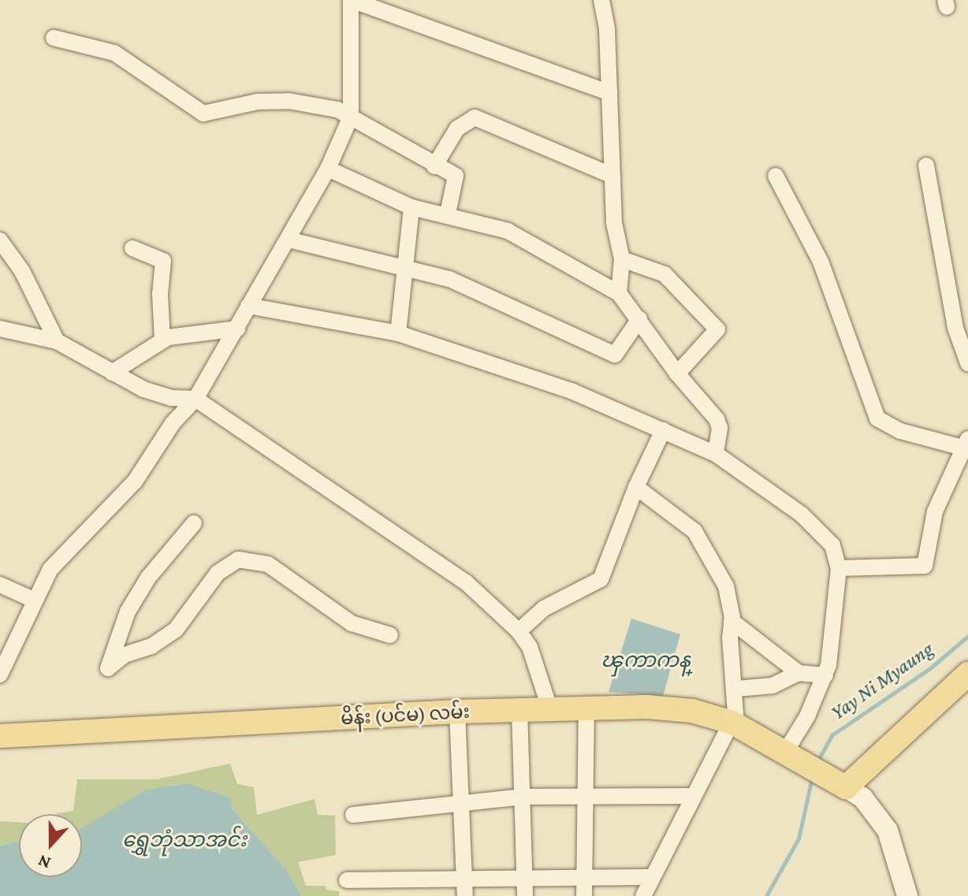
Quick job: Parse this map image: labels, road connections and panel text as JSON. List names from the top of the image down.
{
  "streets": {
    "main road": ["မိန်း (ပင်မ) လမ်း"]
  },
  "water": ["ၾကာကန္", "Yay Ni Myaung", "ရွှေဘုံသာအင်း"],
  "north": "bottom"
}
